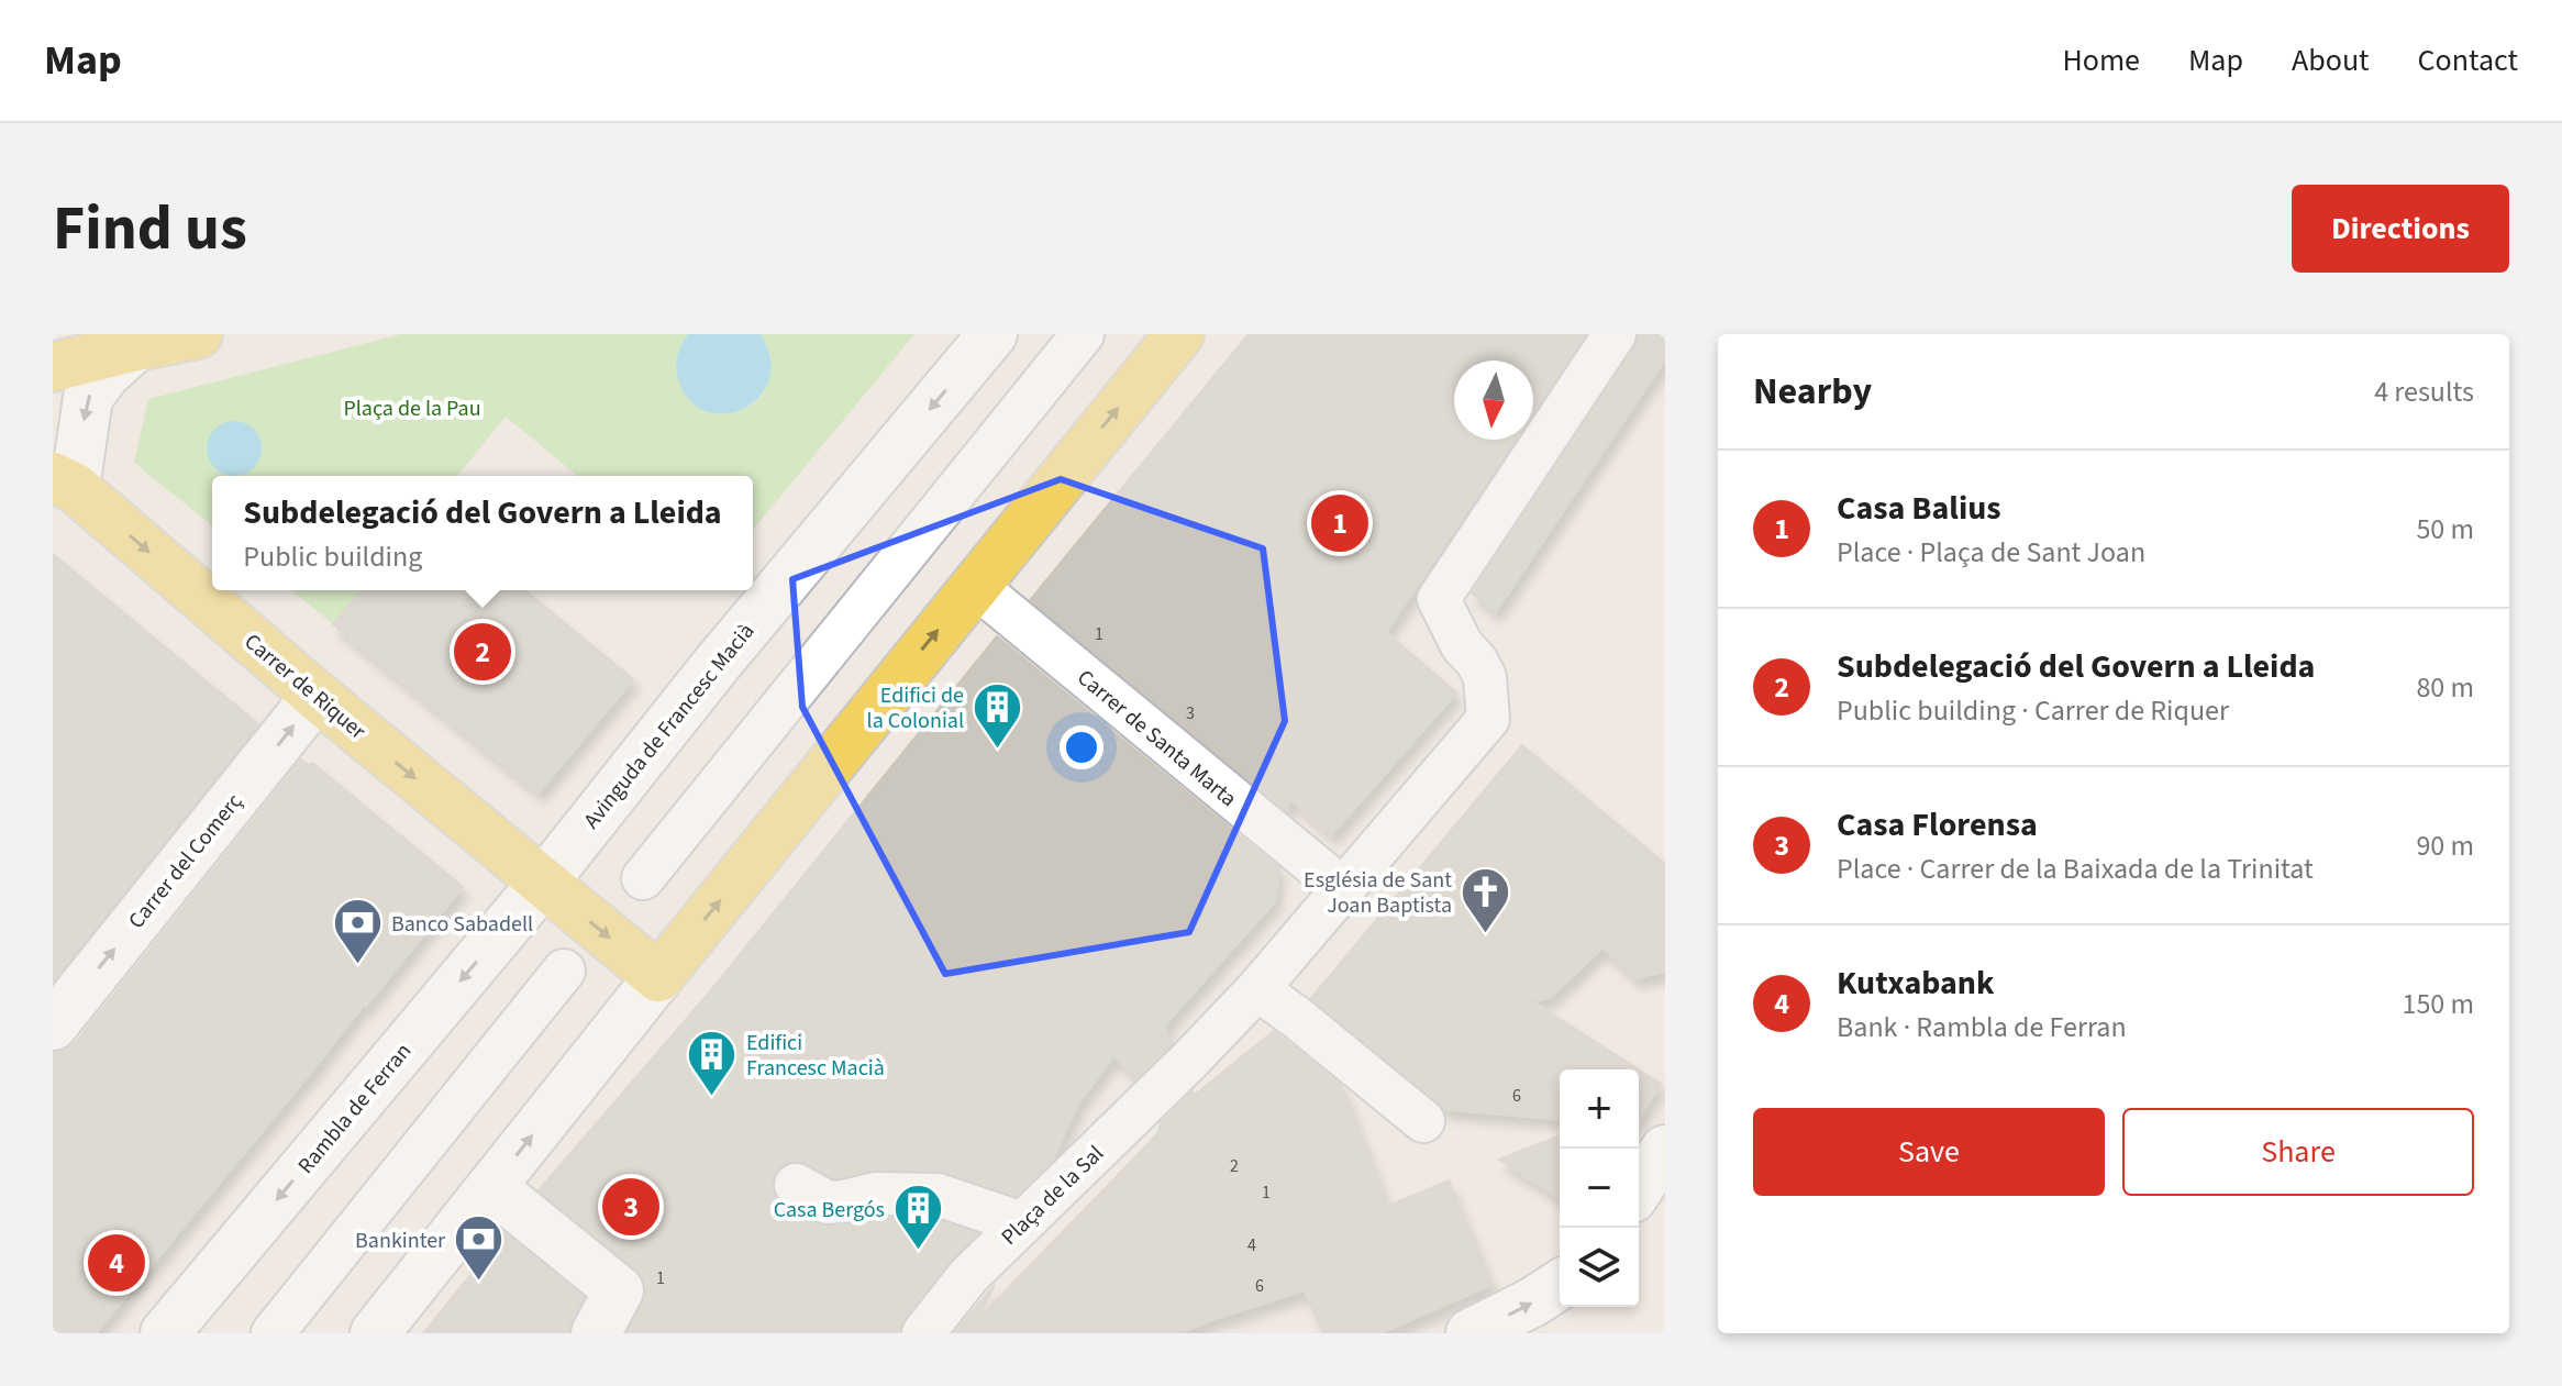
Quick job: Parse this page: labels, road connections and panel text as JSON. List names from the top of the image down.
{
  "streets": {
    "main road": ["Carrer de Riquer"],
    "street": [
      "Avinguda de Francesc Macià",
      "Carrer de Santa Marta",
      "Carrer del Comerç",
      "Rambla de Ferran",
      "Plaça de la Sal"
    ]
  },
  "crossings": [
    ["Carrer de Riquer", "Avinguda de Francesc Macià"],
    ["Carrer de Riquer", "Carrer del Comerç"],
    ["Carrer de Riquer", "Rambla de Ferran"],
    ["Avinguda de Francesc Macià", "Rambla de Ferran"],
    ["Carrer de Santa Marta", "Plaça de la Sal"]
  ],
  "one_way": ["Carrer de Riquer"],
  "parks": ["Plaça de la Pau"],
  "places": {
    "building": ["Edifici de la Colonial", "Edifici Francesc Macià", "Casa Bergós"],
    "church": ["Església de Sant Joan Baptista"],
    "bank": ["Banco Sabadell", "Bankinter"]
  },
  "house_numbers": [
    "1",
    "3",
    "6",
    "2",
    "1",
    "4",
    "1",
    "6"
  ],
  "north": "bottom",
  "page": {
    "header": "Map",
    "nav": [
      "Home",
      "Map",
      "About",
      "Contact"
    ],
    "buttons": [
      "Directions",
      ["Save", "Share"]
    ],
    "title": "Find us",
    "heading": ["Nearby", "4 results"],
    "list": [
      {
        "mark": "1",
        "name": "Casa Balius",
        "note": "Place · Plaça de Sant Joan",
        "value": "50 m"
      },
      {
        "mark": "2",
        "name": "Subdelegació del Govern a Lleida",
        "note": "Public building · Carrer de Riquer",
        "value": "80 m"
      },
      {
        "mark": "3",
        "name": "Casa Florensa",
        "note": "Place · Carrer de la Baixada de la Trinitat",
        "value": "90 m"
      },
      {
        "mark": "4",
        "name": "Kutxabank",
        "note": "Bank · Rambla de Ferran",
        "value": "150 m"
      }
    ],
    "popup": ["Subdelegació del Govern a Lleida", "Public building"],
    "pins": [
      "1",
      "2",
      "3",
      "4"
    ],
    "map_buttons": ["+", "−"]
  }
}
